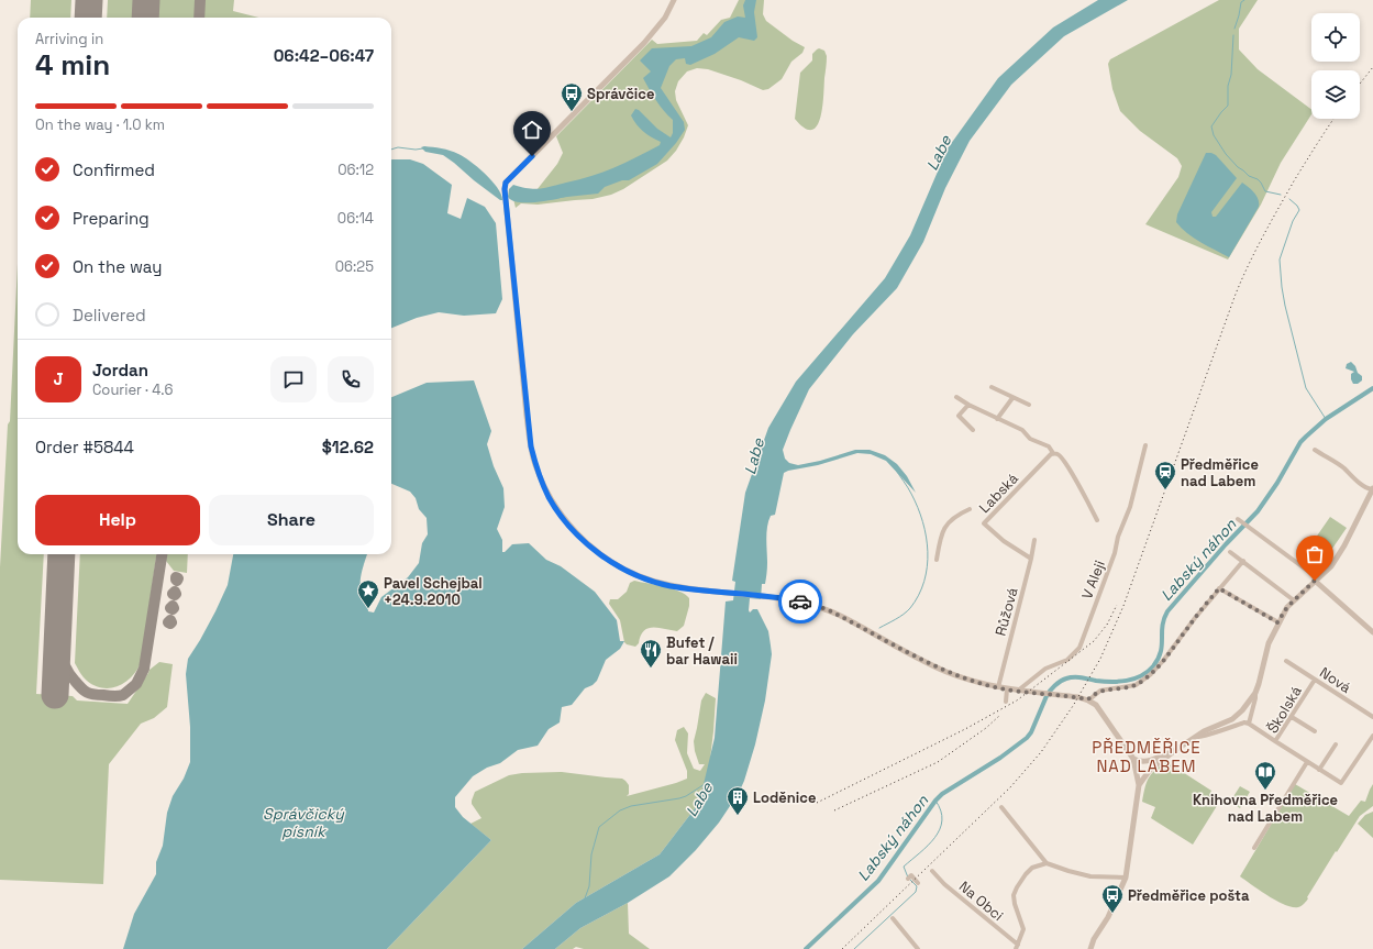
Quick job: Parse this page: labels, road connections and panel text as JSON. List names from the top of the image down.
{
  "streets": {
    "street": [
      "Labská",
      "V Aleji",
      "Růžová",
      "Nová",
      "Školská",
      "Na Obci"
    ]
  },
  "crossings": [
    ["Labská", "Růžová"],
    ["Nová", "Školská"]
  ],
  "districts": ["PŘEDMĚŘICE NAD LABEM"],
  "water": ["Labe", "Labský náhon", "Správčický písník"],
  "places": {
    "bus stop": ["Správčice", "Předměřice pošta"],
    "station": ["Předměřice nad Labem"],
    "place": ["Pavel Schejbal +24.9.2010"],
    "restaurant": ["Bufet / bar Hawaii"],
    "library": ["Knihovna Předměřice nad Labem"],
    "building": ["Loděnice"]
  },
  "page": {
    "heading": ["4 min", "Arriving in", "06:42–06:47"],
    "panel": [
      "Jordan",
      "Courier · 4.6",
      "Order #5844",
      "$12.62"
    ],
    "bar": "On the way · 1.0 km",
    "list": [
      ["Confirmed", "06:12"],
      ["Preparing", "06:14"],
      ["On the way", "06:25"],
      "Delivered"
    ],
    "round": "J",
    "buttons": ["Help", "Share"]
  }
}
